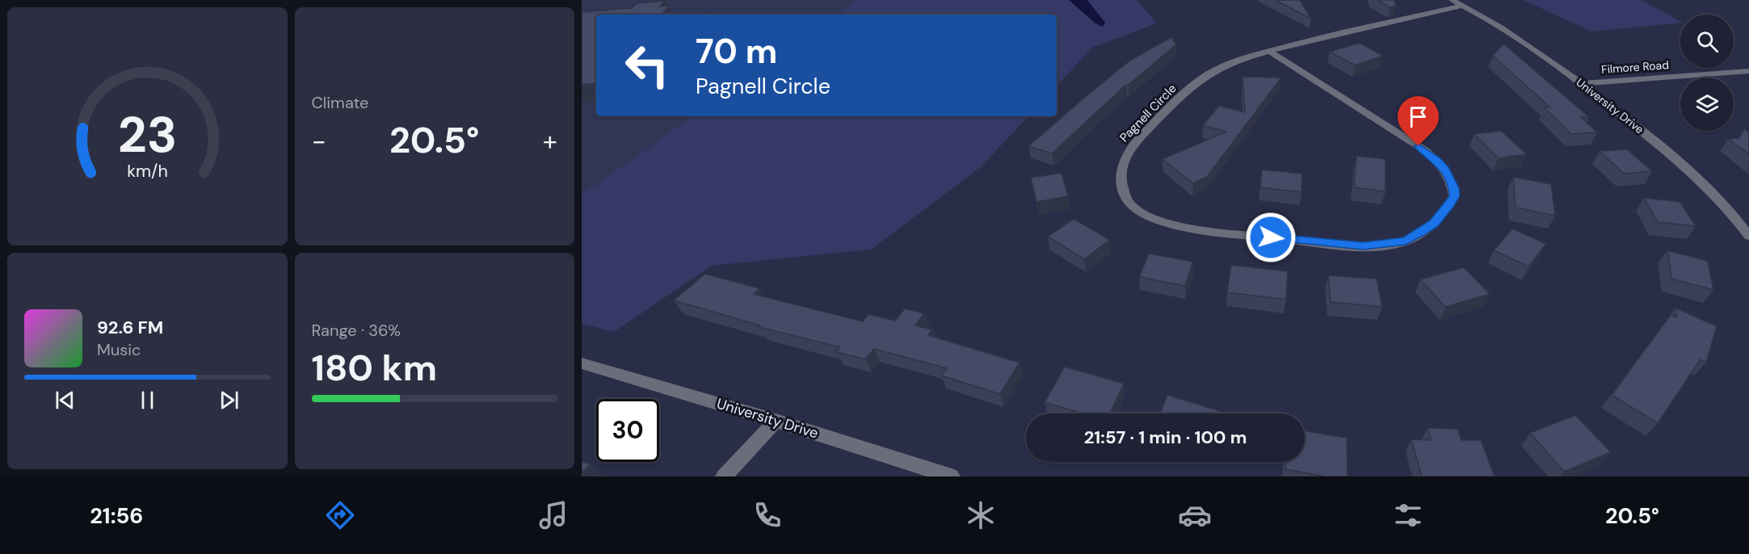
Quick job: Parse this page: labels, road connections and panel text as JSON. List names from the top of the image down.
{
  "streets": {
    "street": ["Filmore Road", "University Drive", "Pagnell Circle"]
  },
  "crossings": [
    ["Filmore Road", "University Drive"],
    ["University Drive", "Pagnell Circle"]
  ],
  "page": {
    "tile": [
      "Climate",
      ["Range · 36%", "180 km"]
    ],
    "turn": ["70 m", "Pagnell Circle"],
    "heat": ["−", "20.5°", "+"],
    "song": ["92.6 FM", "Music"],
    "limit": "30",
    "trip": "21:57 · 1 min · 100 m",
    "tabs": ["21:56", "20.5°"],
    "gauge": ["23", "km/h"]
  }
}
